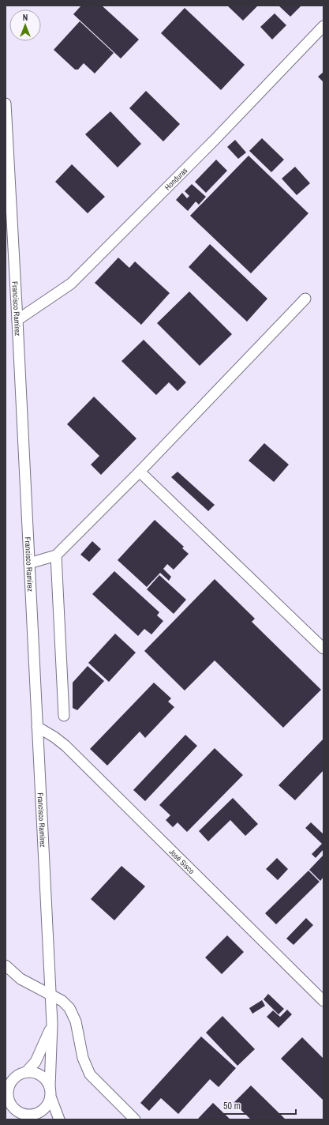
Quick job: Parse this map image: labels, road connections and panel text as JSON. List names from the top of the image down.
{
  "streets": {
    "street": ["Honduras", "Francisco Ramírez", "José Sisco"]
  },
  "crossings": [
    ["Honduras", "Francisco Ramírez"],
    ["Francisco Ramírez", "José Sisco"]
  ],
  "scale_bar": "50 m",
  "north": "top"
}
